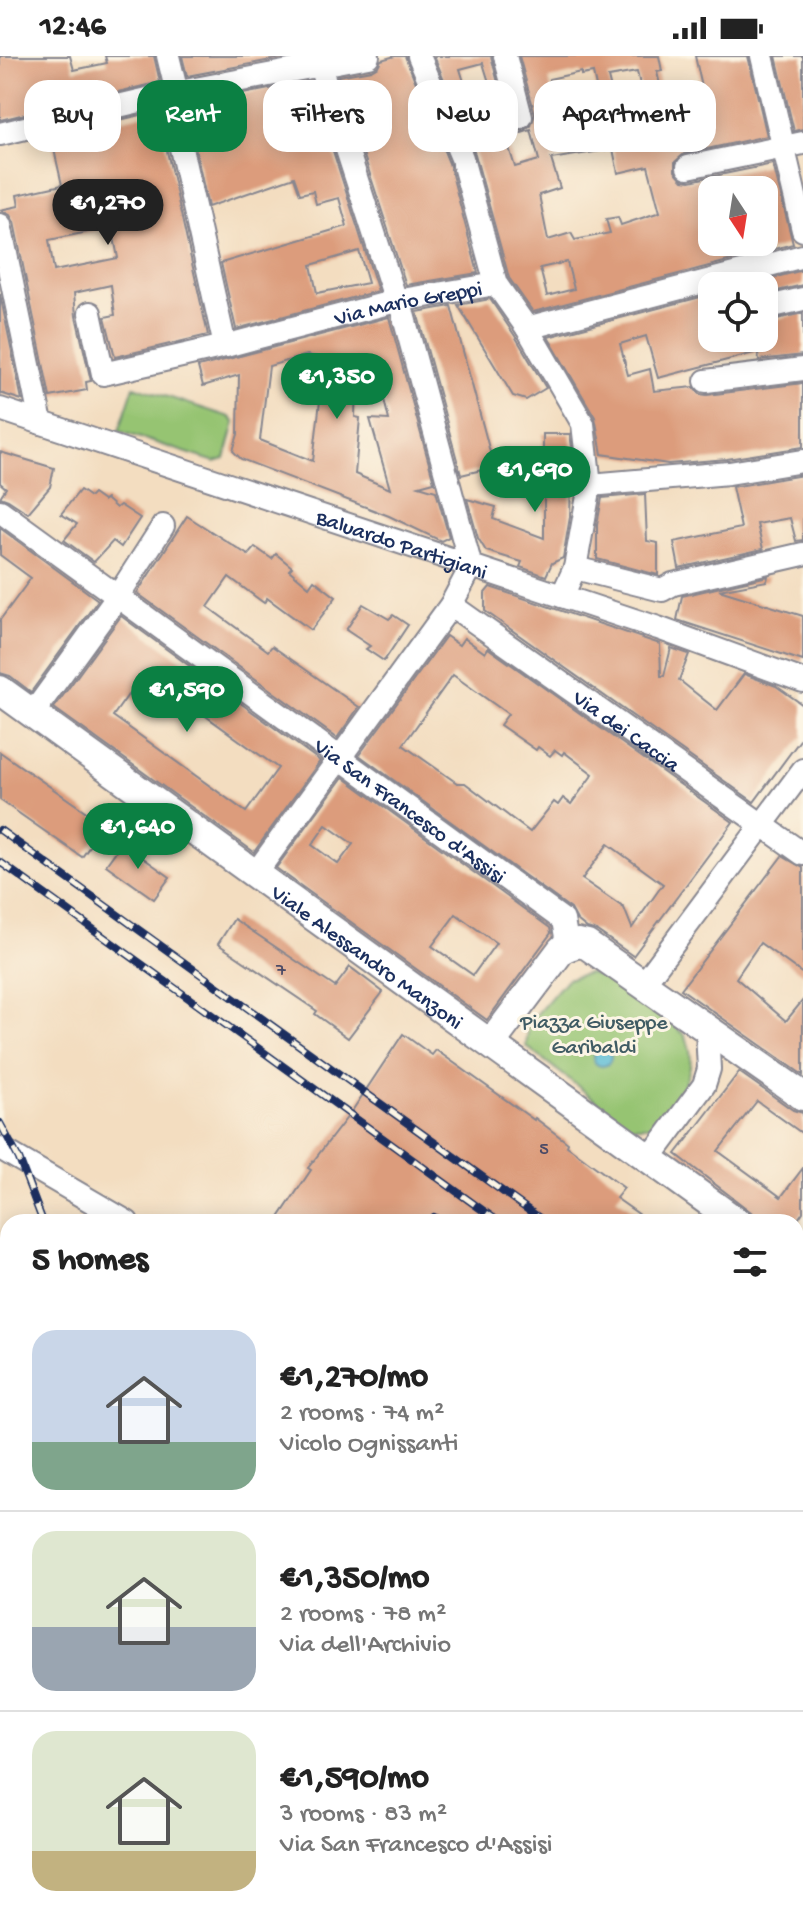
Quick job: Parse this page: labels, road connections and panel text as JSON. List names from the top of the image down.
{
  "streets": {
    "main road": ["Viale Alessandro Manzoni"],
    "street": [
      "Via Mario Greppi",
      "Baluardo Partigiani",
      "Via dei Caccia",
      "Via San Francesco d'Assisi"
    ]
  },
  "crossings": [
    ["Via Mario Greppi", "Baluardo Partigiani"]
  ],
  "parks": ["Piazza Giuseppe Garibaldi"],
  "house_numbers": ["7", "5"],
  "north": "bottom",
  "page": {
    "status": "12:46",
    "chip": [
      "Buy",
      "Rent",
      "Filters",
      "New",
      "Apartment"
    ],
    "price": [
      "€1,270",
      "€1,350",
      "€1,690",
      "€1,590",
      "€1,640"
    ],
    "heading": "5 homes",
    "list": [
      {
        "name": "€1,270/mo",
        "note": "2 rooms · 74 m² · Vicolo Ognissanti"
      },
      {
        "name": "€1,350/mo",
        "note": "2 rooms · 78 m² · Via dell'Archivio"
      },
      {
        "name": "€1,590/mo",
        "note": "3 rooms · 83 m² · Via San Francesco d'Assisi"
      }
    ]
  }
}
